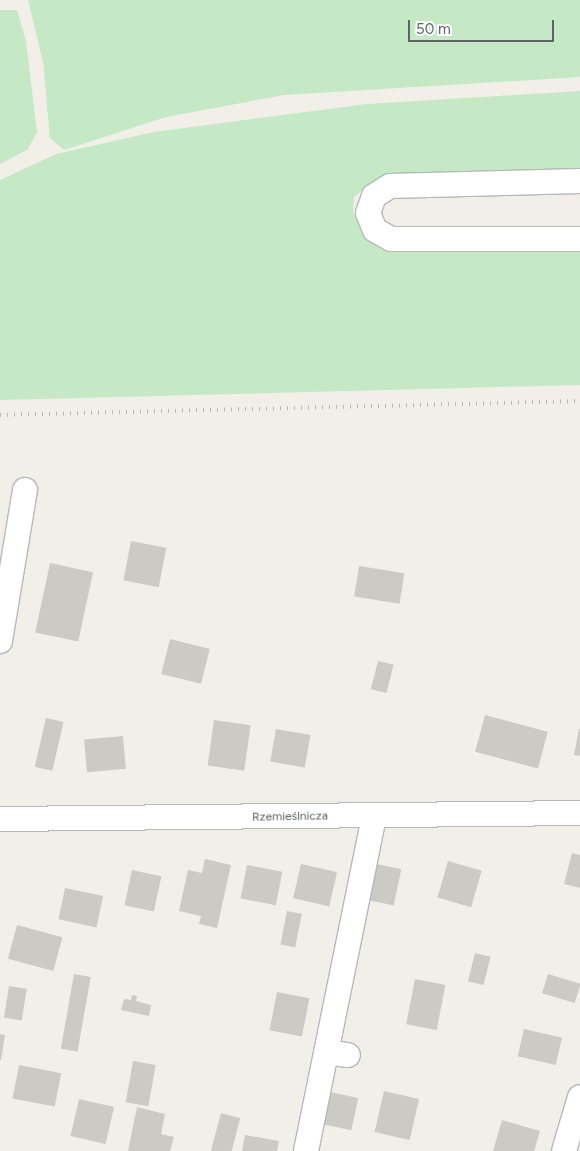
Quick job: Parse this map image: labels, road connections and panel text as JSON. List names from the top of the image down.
{
  "streets": {
    "street": ["Rzemieślnicza"]
  },
  "scale_bar": "50 m"
}
